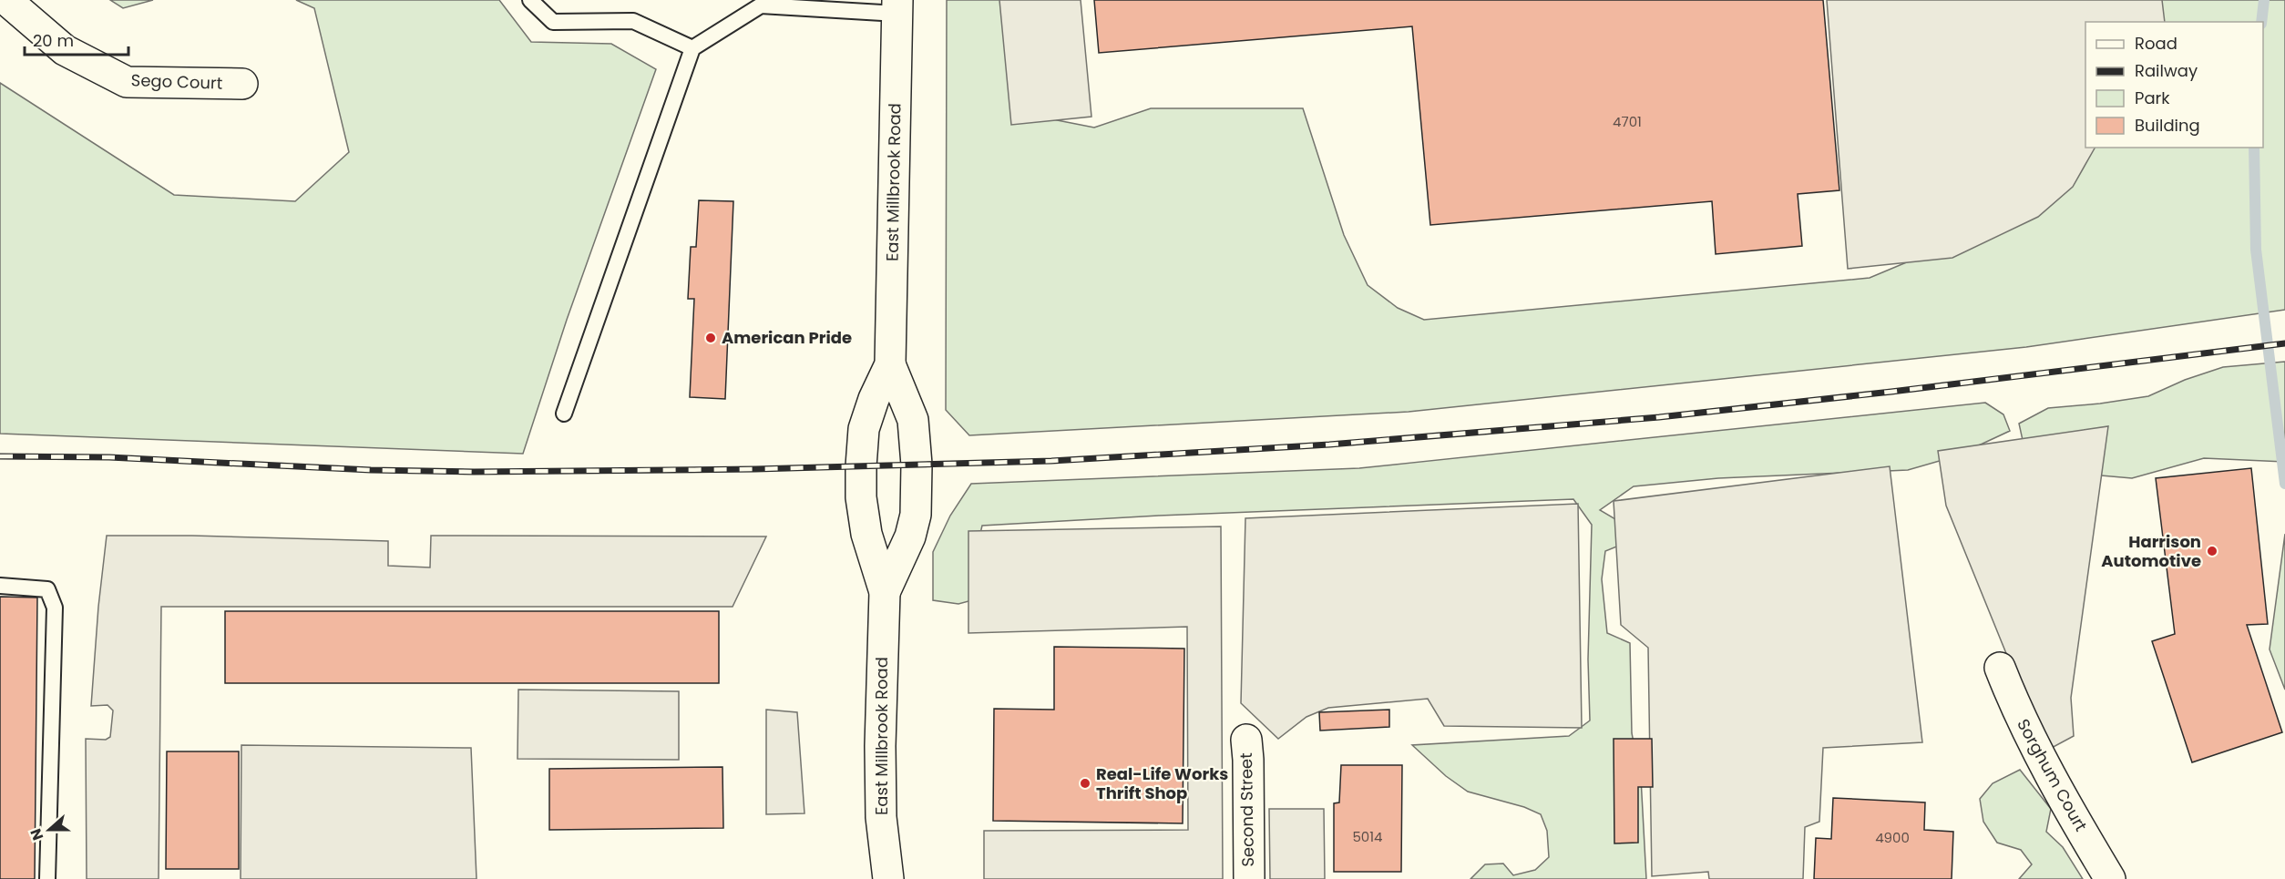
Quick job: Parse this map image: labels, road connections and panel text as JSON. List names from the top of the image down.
{
  "streets": {
    "main road": [
      "Sego Court",
      "East Millbrook Road",
      "Sorghum Court",
      "Second Street"
    ]
  },
  "places": ["American Pride", "Harrison Automotive", "Real-Life Works Thrift Shop"],
  "house_numbers": ["4701", "5014", "4900"],
  "legend": [
    "Road",
    "Railway",
    "Park",
    "Building"
  ],
  "scale_bar": "20 m",
  "north": "left"
}
